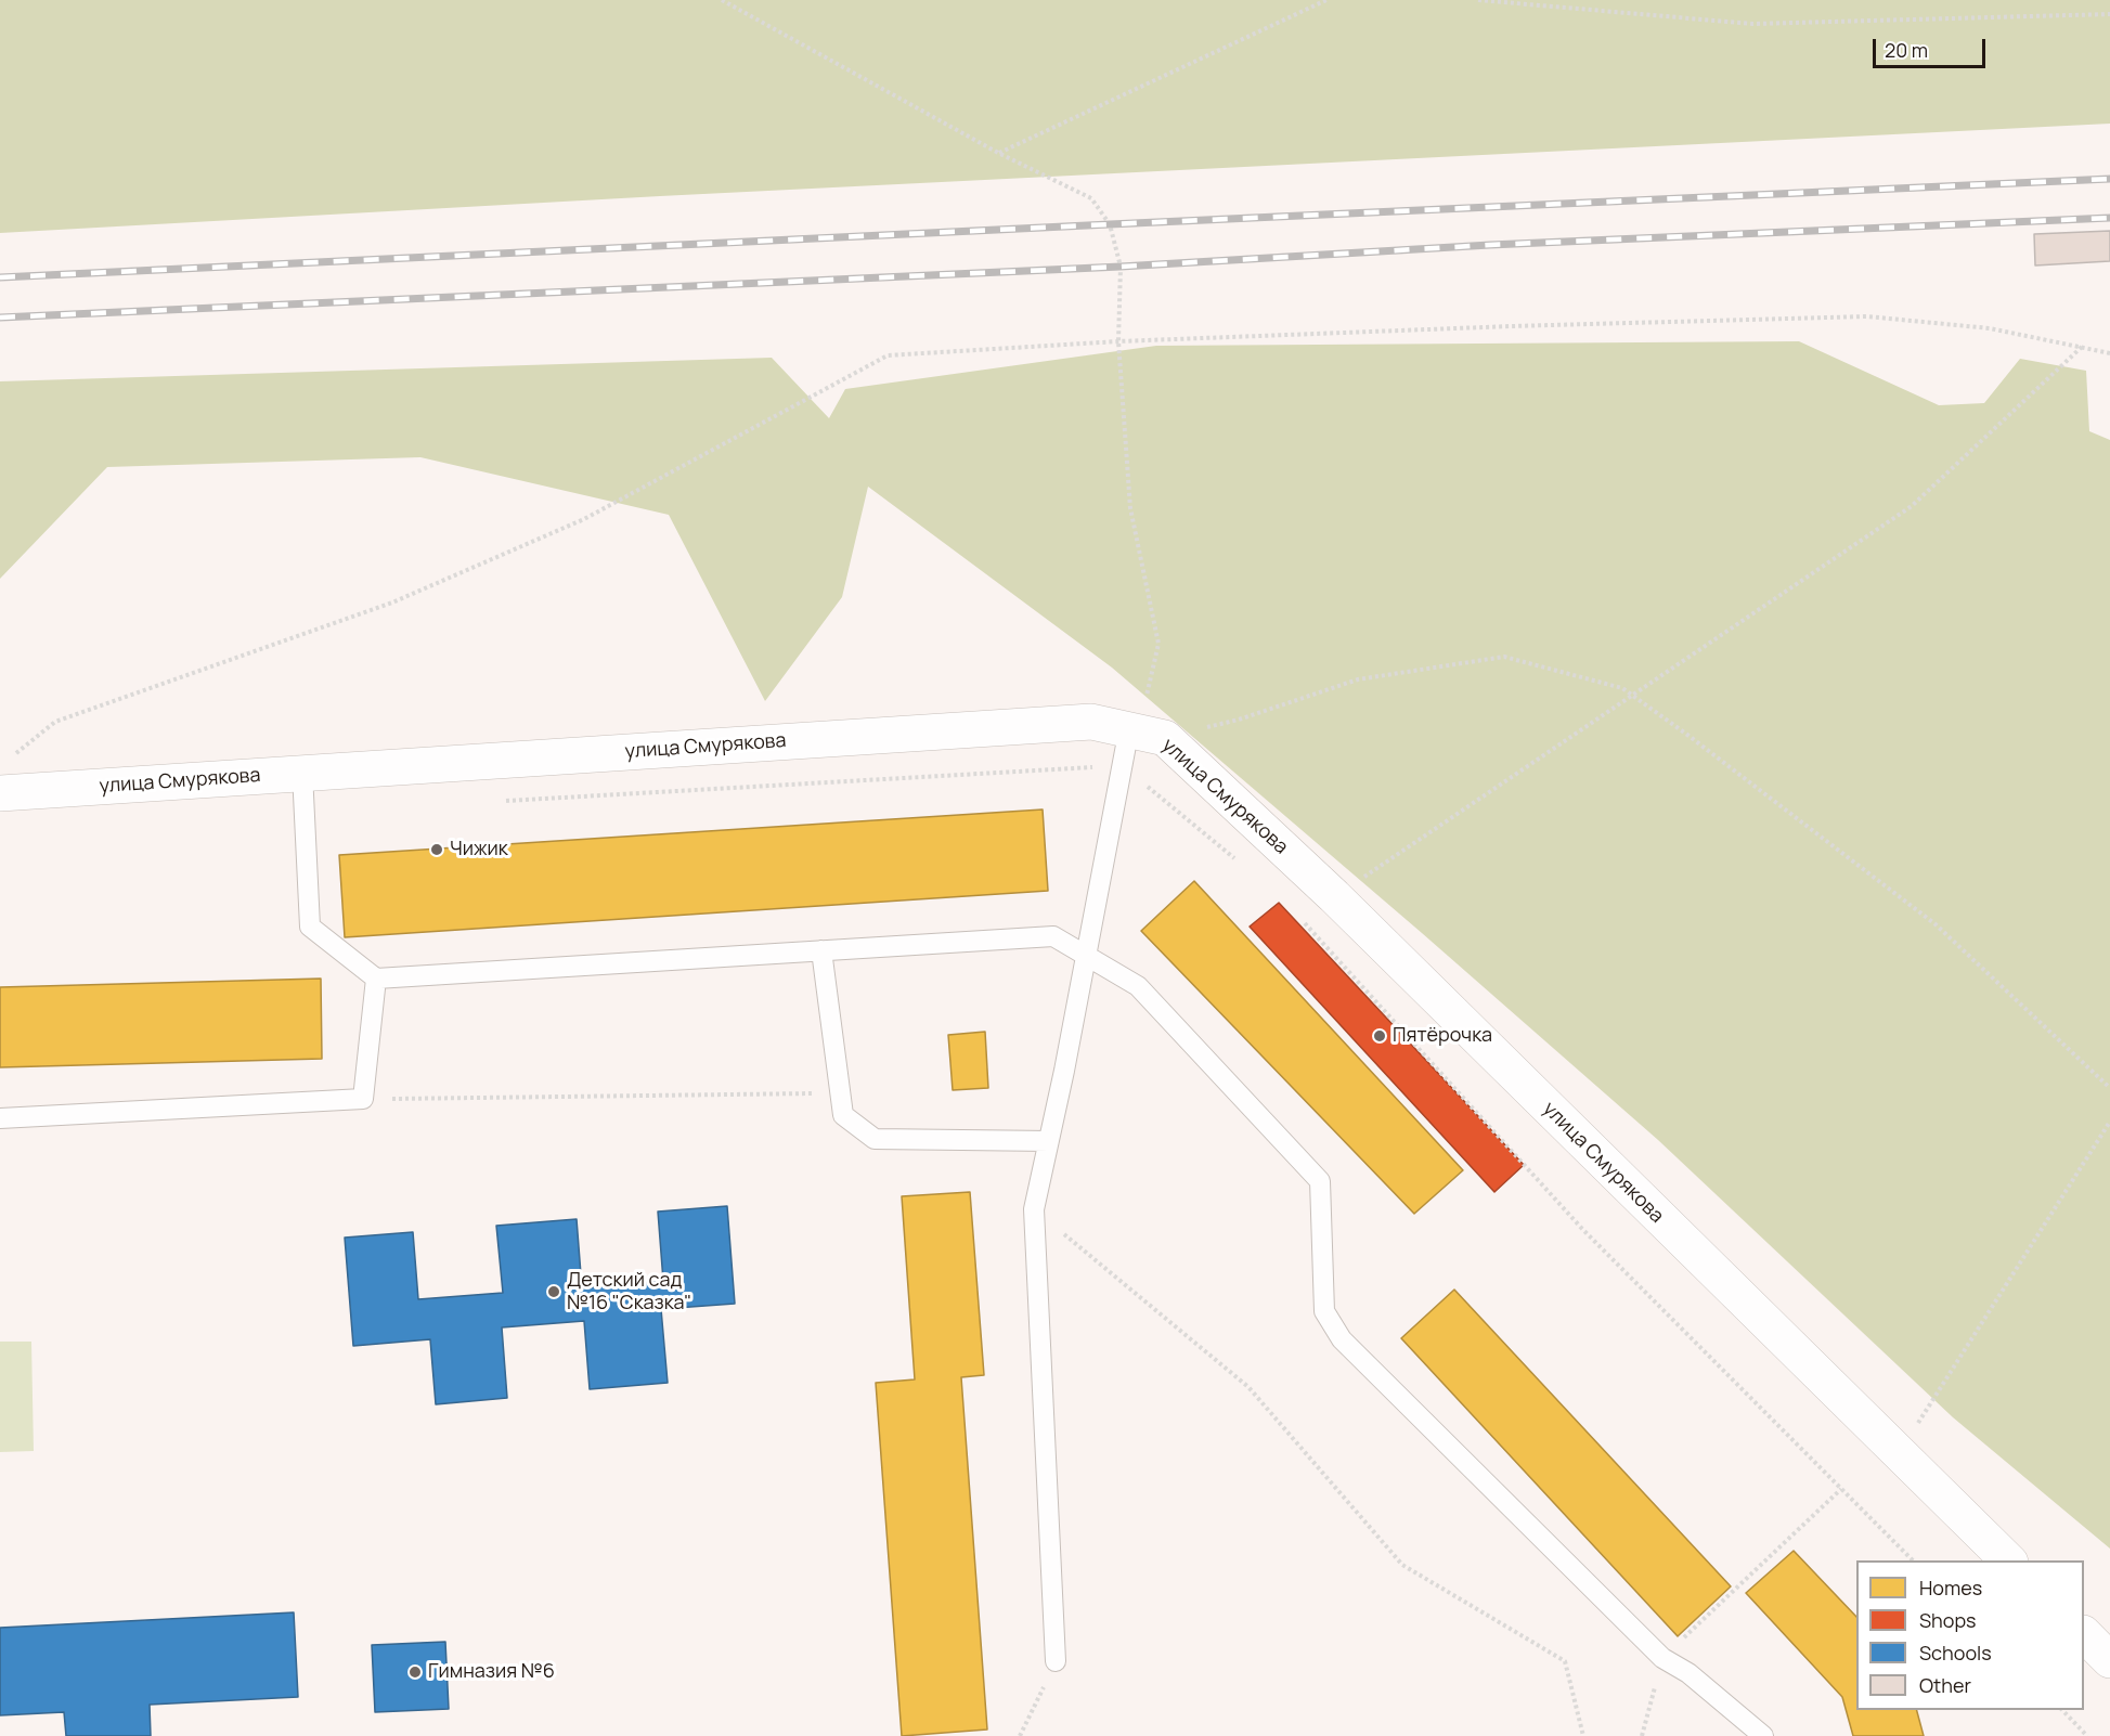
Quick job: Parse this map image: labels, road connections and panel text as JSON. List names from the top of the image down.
{
  "streets": {
    "street": ["улица Смурякова"]
  },
  "places": [
    "Чижик",
    "Пятёрочка",
    "Детский сад №16 \"Сказка\"",
    "Гимназия №6"
  ],
  "legend": [
    "Homes",
    "Shops",
    "Schools",
    "Other"
  ],
  "scale_bar": "20 m"
}
